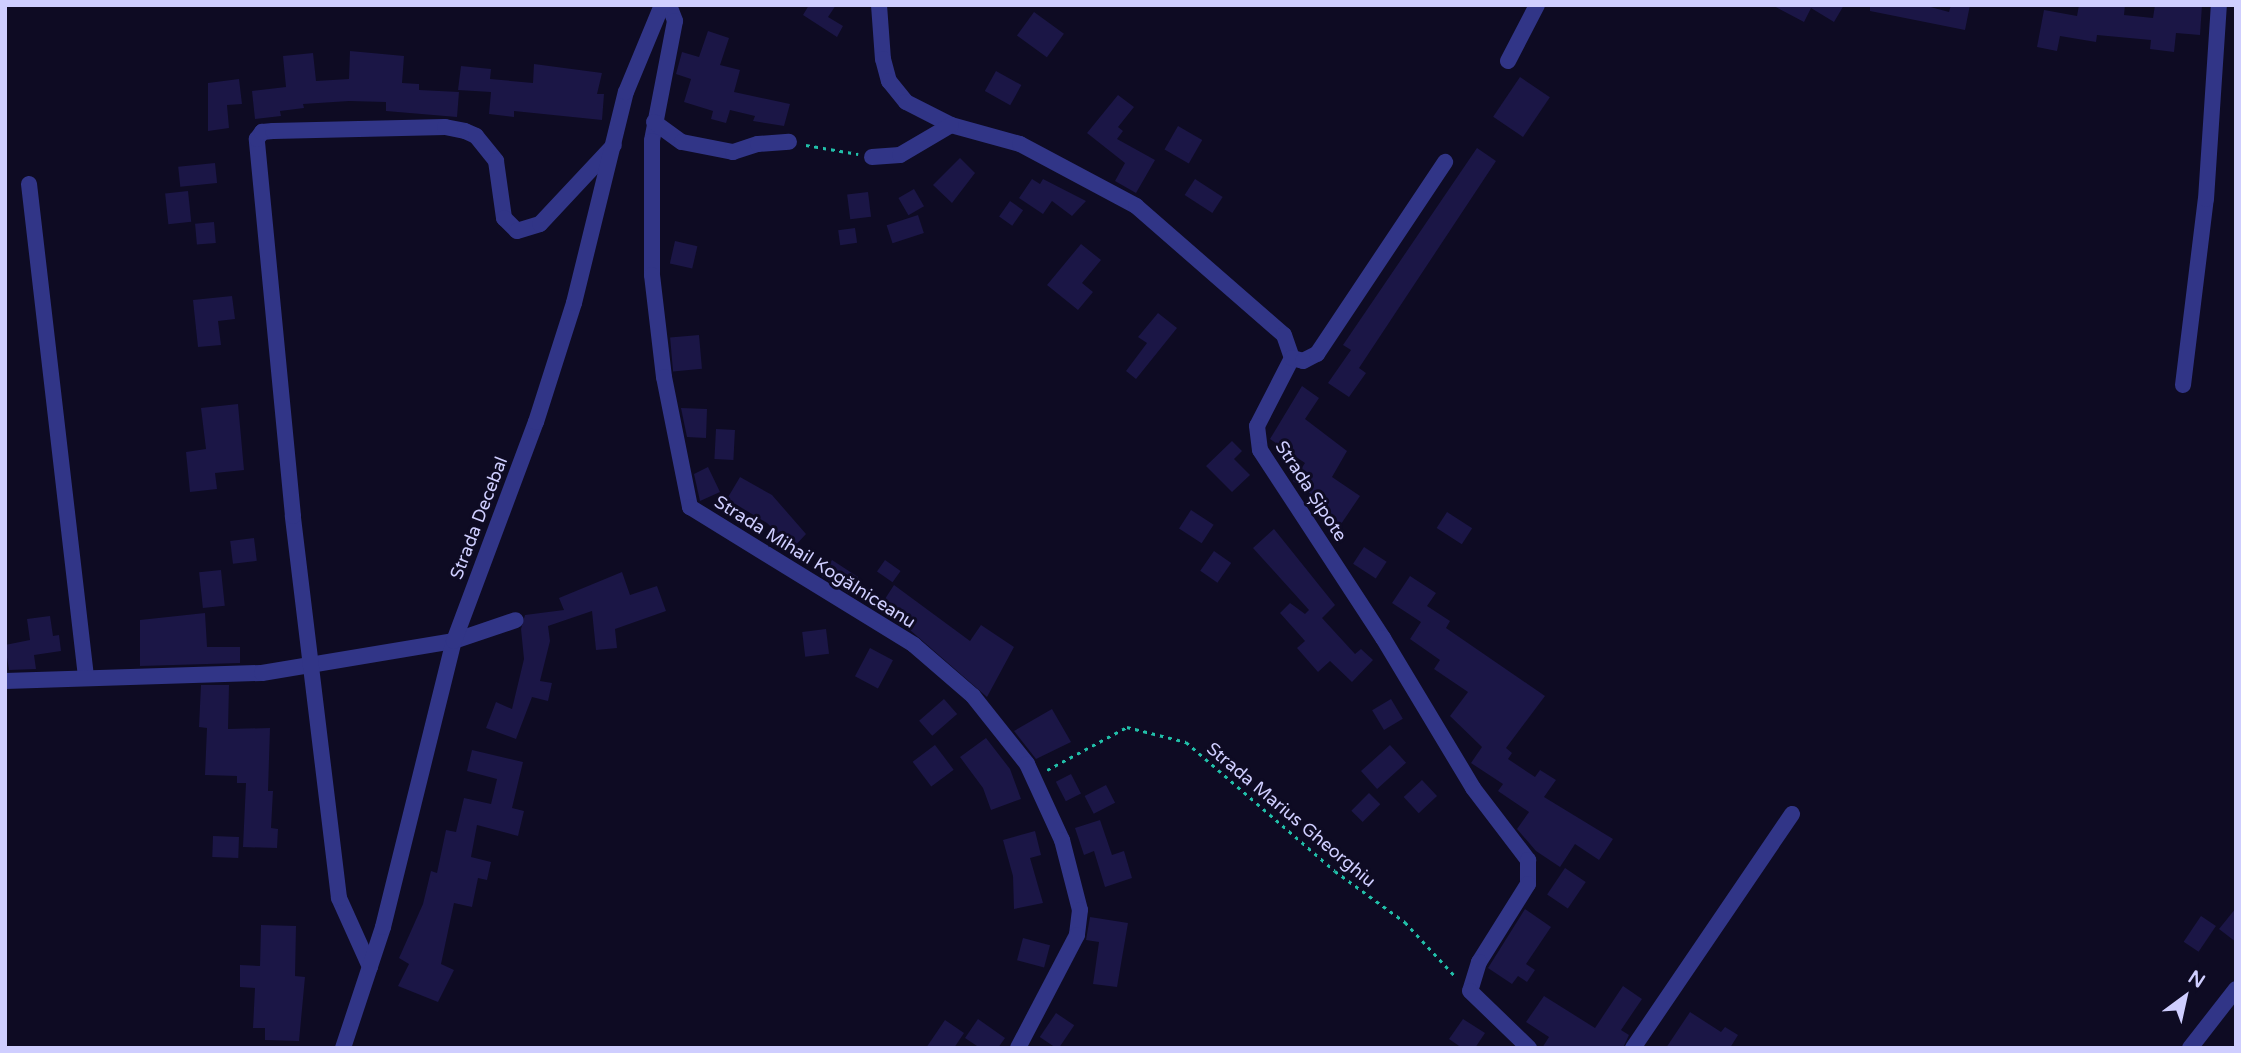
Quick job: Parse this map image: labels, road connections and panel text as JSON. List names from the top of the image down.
{
  "streets": {
    "street": ["Strada Șipote", "Strada Decebal", "Strada Mihail Kogălniceanu"],
    "path": ["Strada Marius Gheorghiu"]
  },
  "crossings": [
    ["Strada Șipote", "Strada Marius Gheorghiu"],
    ["Strada Mihail Kogălniceanu", "Strada Marius Gheorghiu"]
  ],
  "north": "top right"
}
